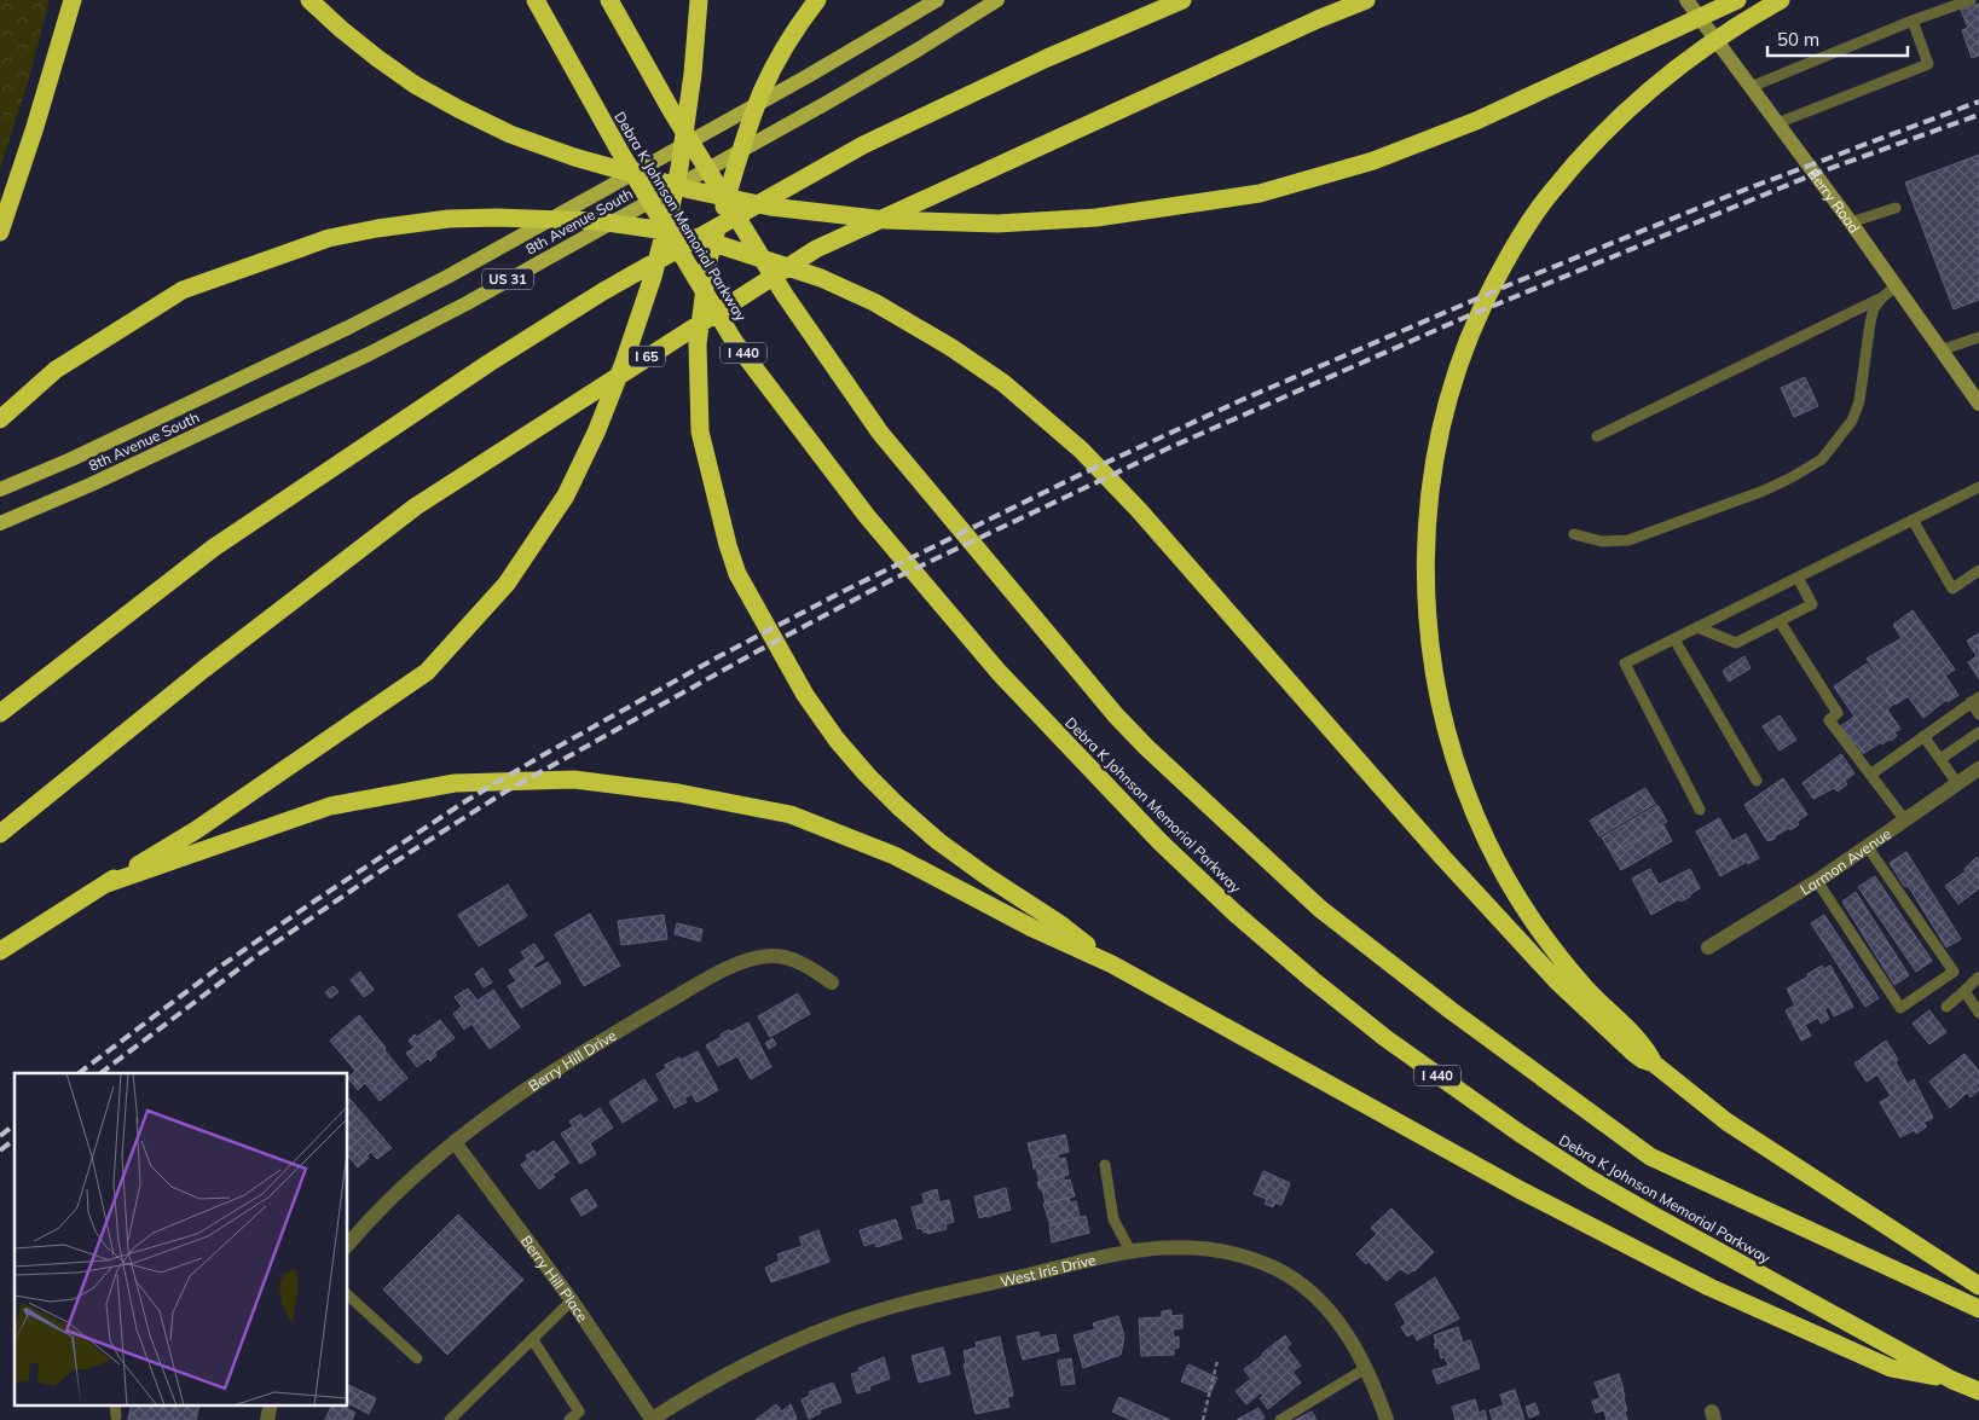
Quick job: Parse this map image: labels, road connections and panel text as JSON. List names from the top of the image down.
{
  "streets": {
    "highway": ["Debra K Johnson Memorial Parkway", "I 440", "I 65"],
    "main road": ["8th Avenue South", "US 31"],
    "street": [
      "Berry Road",
      "Larmon Avenue",
      "Berry Hill Drive",
      "West Iris Drive",
      "Berry Hill Place"
    ]
  },
  "crossings": [
    ["Berry Hill Drive", "Berry Hill Place"],
    ["West Iris Drive", "Berry Hill Place"]
  ],
  "scale_bar": "50 m"
}
